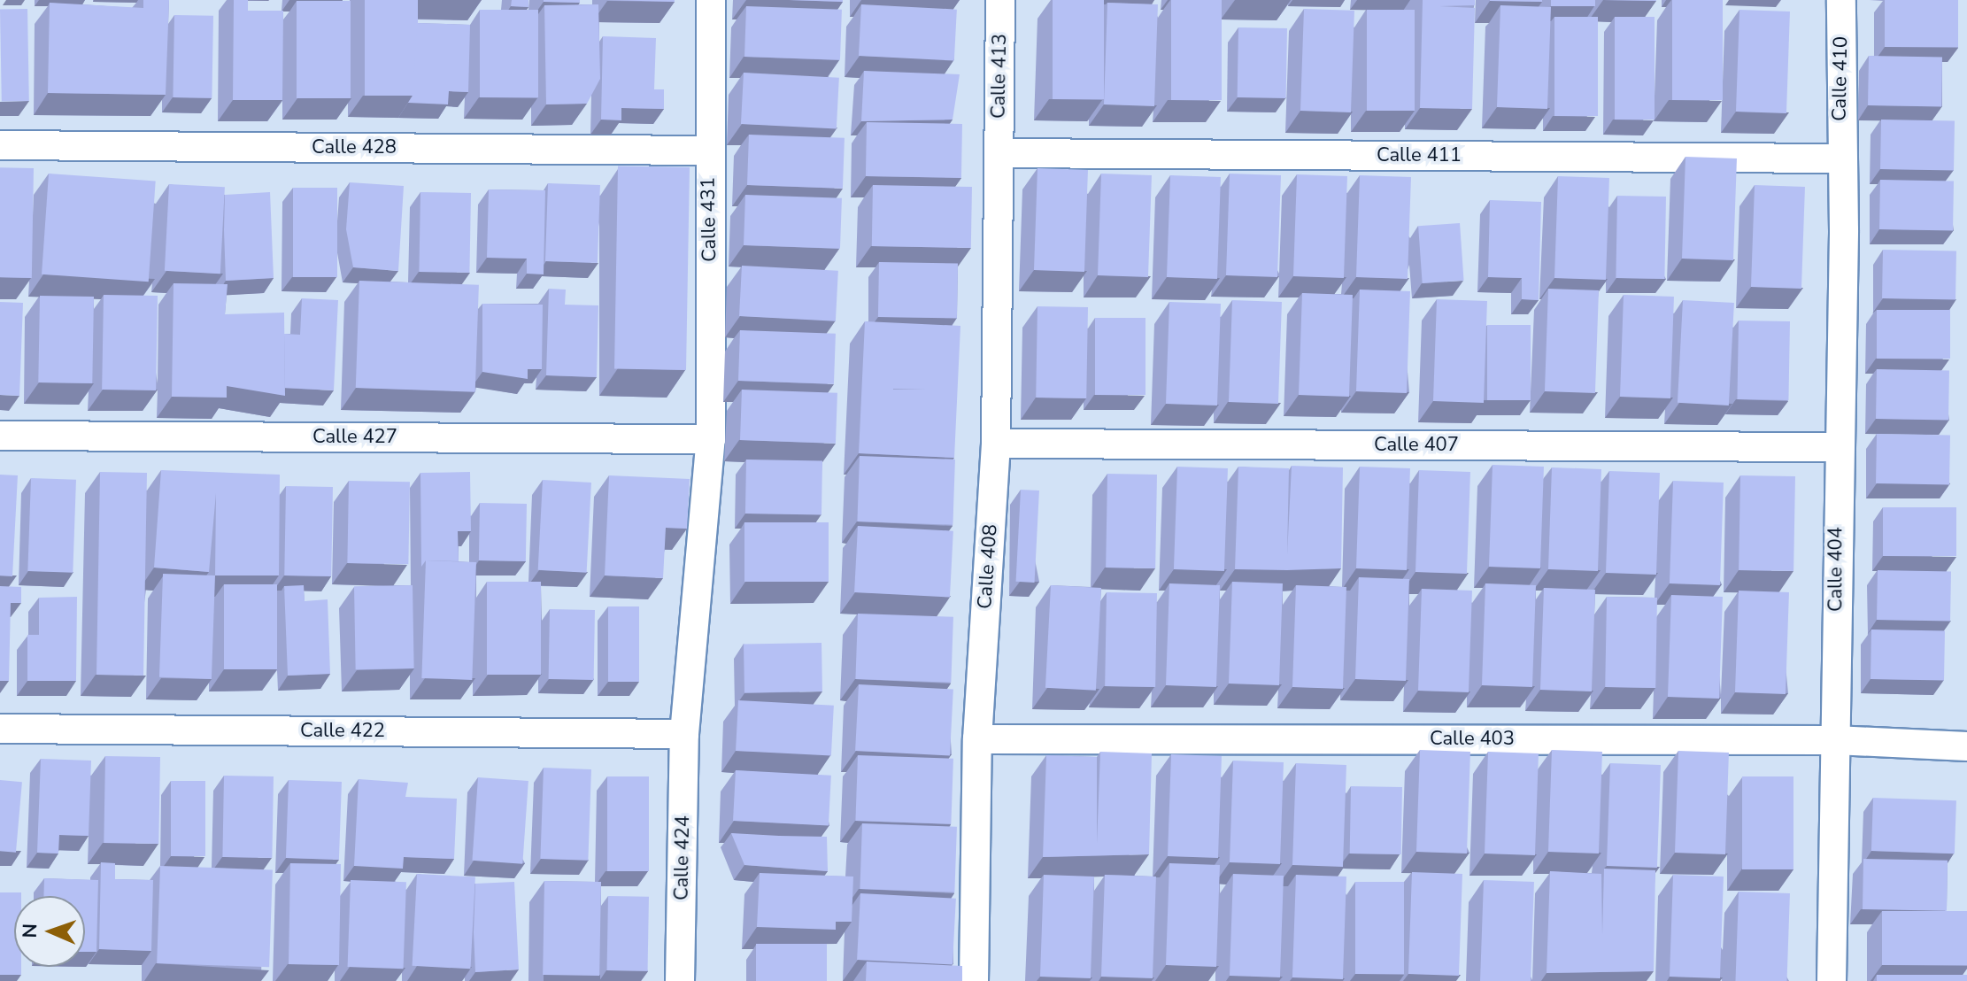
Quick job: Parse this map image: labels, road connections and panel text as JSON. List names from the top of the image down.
{
  "streets": {
    "street": [
      "Calle 413",
      "Calle 410",
      "Calle 428",
      "Calle 411",
      "Calle 431",
      "Calle 427",
      "Calle 407",
      "Calle 408",
      "Calle 404",
      "Calle 422",
      "Calle 403",
      "Calle 424"
    ]
  },
  "crossings": [
    ["Calle 413", "Calle 411"],
    ["Calle 413", "Calle 408"],
    ["Calle 410", "Calle 411"],
    ["Calle 410", "Calle 404"],
    ["Calle 428", "Calle 431"],
    ["Calle 411", "Calle 408"],
    ["Calle 411", "Calle 404"],
    ["Calle 431", "Calle 427"],
    ["Calle 431", "Calle 422"],
    ["Calle 431", "Calle 424"],
    ["Calle 407", "Calle 408"],
    ["Calle 407", "Calle 404"],
    ["Calle 408", "Calle 403"],
    ["Calle 404", "Calle 403"],
    ["Calle 422", "Calle 424"]
  ],
  "north": "left"
}
